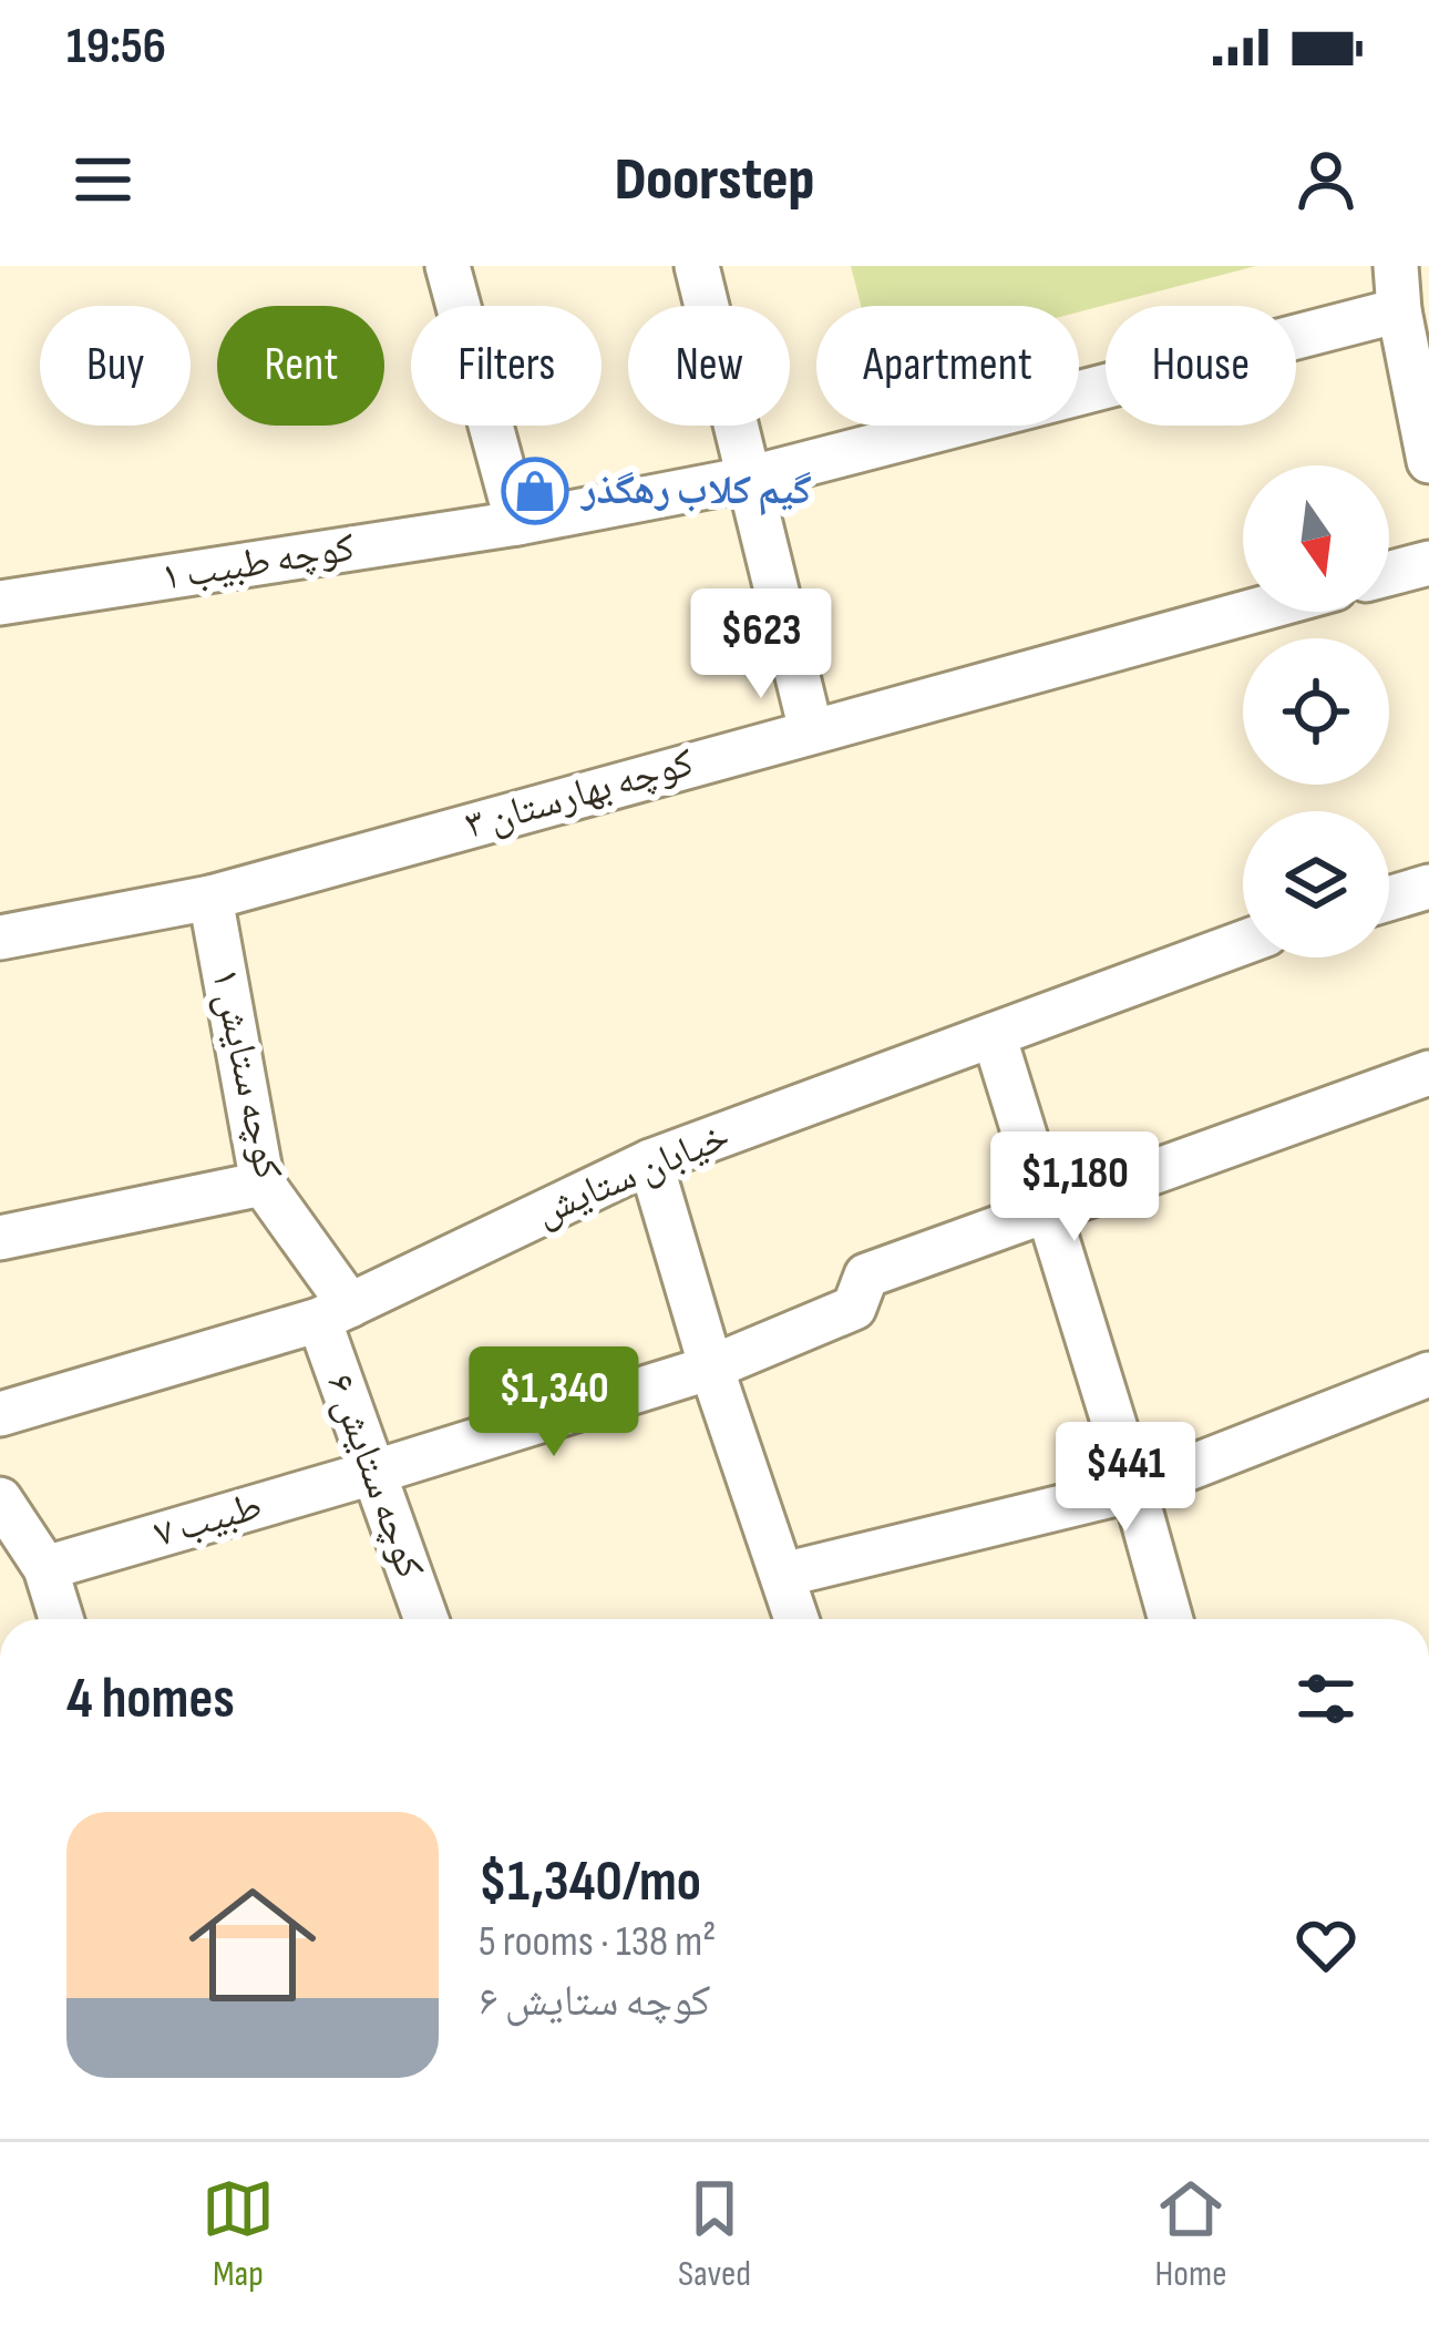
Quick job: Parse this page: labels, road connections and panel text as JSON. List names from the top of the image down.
{
  "streets": {
    "street": [
      "کوچه طبیب ۱",
      "کوچه بهارستان ۳",
      "کوچه ستایش ۱",
      "خیابان ستایش",
      "کوچه ستایش ۶",
      "طبیب ۷"
    ]
  },
  "crossings": [
    ["کوچه بهارستان ۳", "کوچه ستایش ۱"],
    ["کوچه ستایش ۱", "خیابان ستایش"],
    ["کوچه ستایش ۱", "کوچه ستایش ۶"],
    ["خیابان ستایش", "کوچه ستایش ۶"],
    ["کوچه ستایش ۶", "طبیب ۷"]
  ],
  "places": {
    "shop": ["گیم کلاب رهگذر"]
  },
  "north": "bottom",
  "page": {
    "status": "19:56",
    "header": "Doorstep",
    "chip": [
      "Buy",
      "Rent",
      "Filters",
      "New",
      "Apartment",
      "House"
    ],
    "price": [
      "$623",
      "$1,180",
      "$1,340",
      "$441"
    ],
    "heading": "4 homes",
    "list": [
      {
        "name": "$1,340/mo",
        "note": "5 rooms · 138 m² · کوچه ستایش ۶"
      }
    ],
    "tabs": ["Map", "Saved", "Home"]
  }
}
